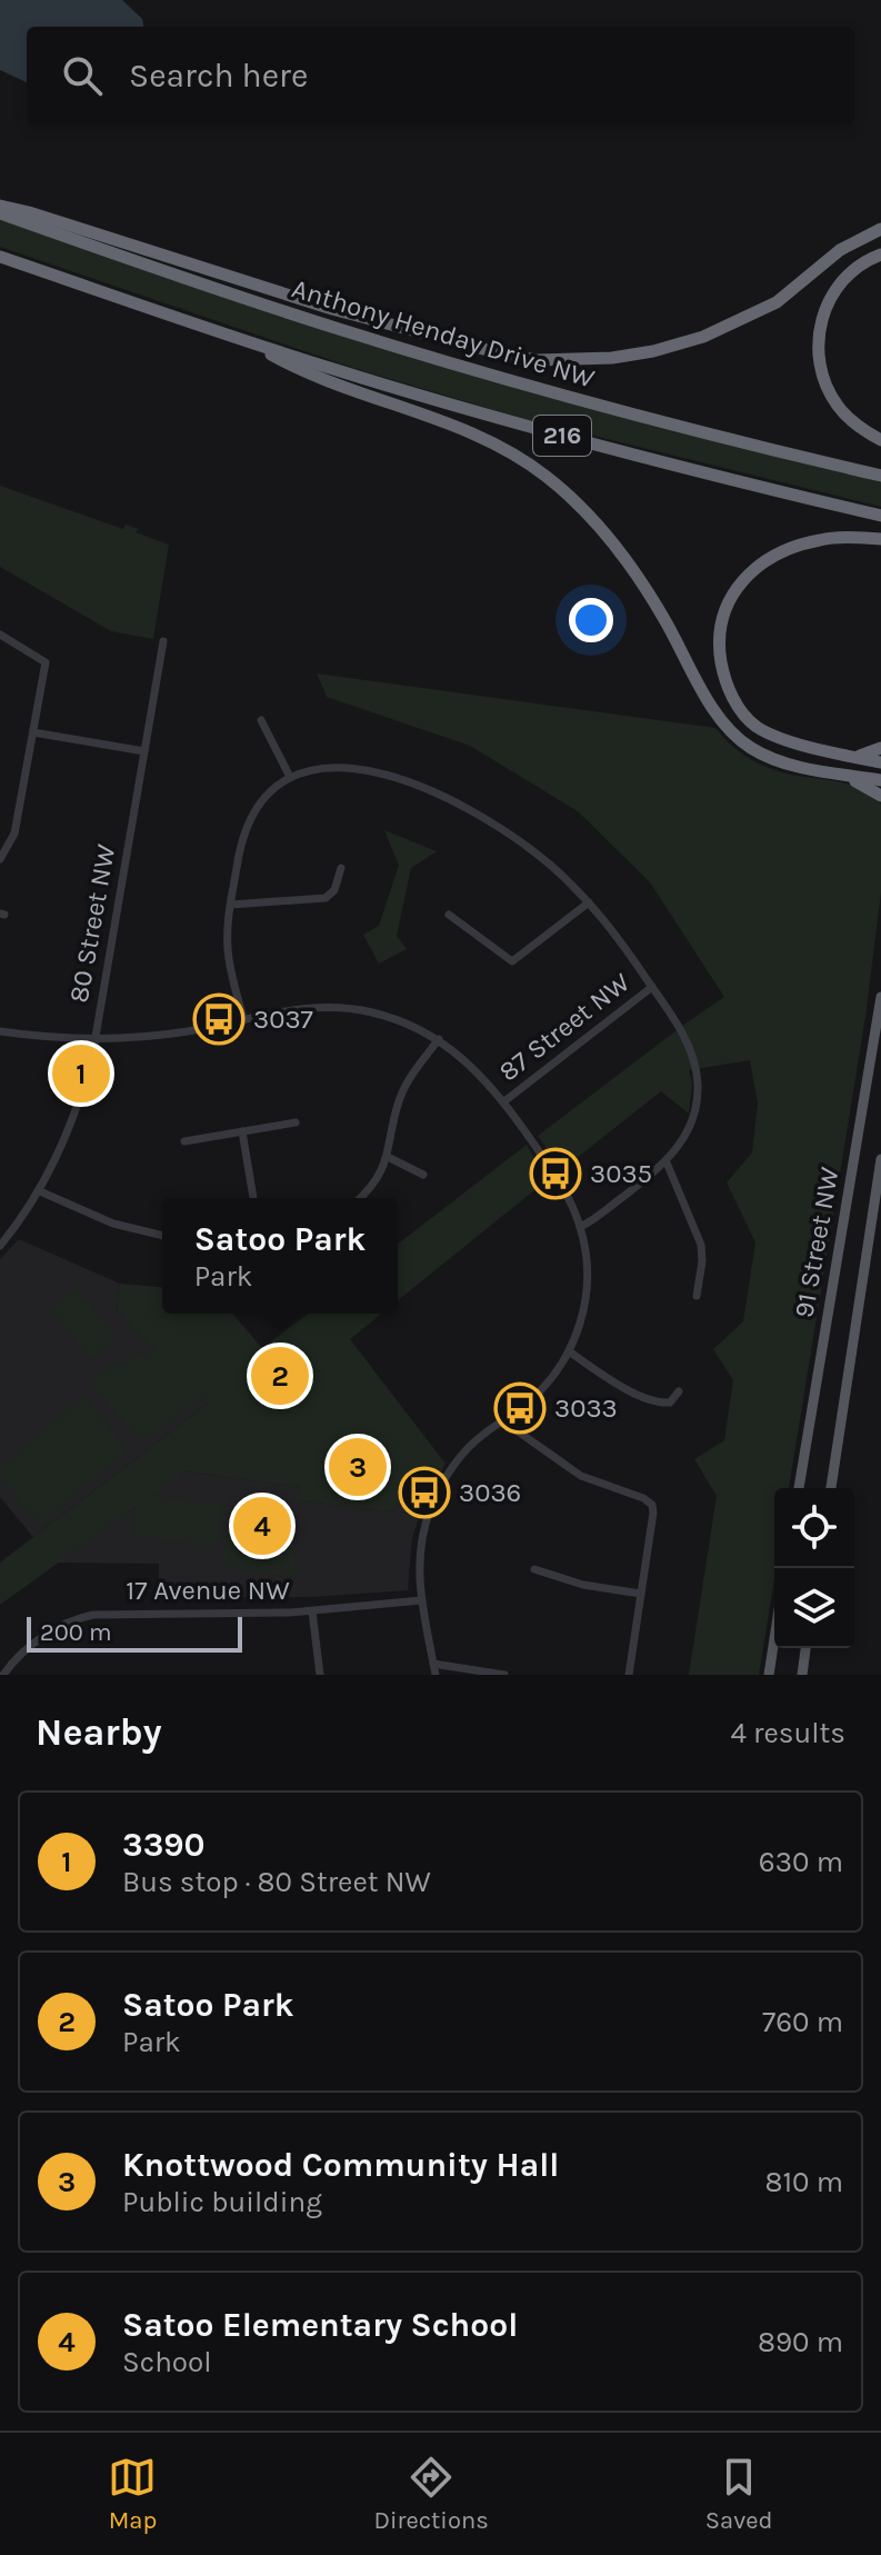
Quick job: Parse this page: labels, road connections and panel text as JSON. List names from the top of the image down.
{
  "streets": {
    "highway": ["Anthony Henday Drive NW", "216"],
    "main road": ["91 Street NW"],
    "street": ["80 Street NW", "87 Street NW", "17 Avenue NW"]
  },
  "places": {
    "bus stop": [
      "3037",
      "3035",
      "3033",
      "3036"
    ]
  },
  "scale_bar": "200 m",
  "page": {
    "search": "Search here",
    "pins": [
      "1",
      "2",
      "3",
      "4"
    ],
    "popup": ["Satoo Park", "Park"],
    "scale": "200 m",
    "heading": ["Nearby", "4 results"],
    "list": [
      {
        "mark": "1",
        "name": "3390",
        "note": "Bus stop · 80 Street NW",
        "value": "630 m"
      },
      {
        "mark": "2",
        "name": "Satoo Park",
        "note": "Park",
        "value": "760 m"
      },
      {
        "mark": "3",
        "name": "Knottwood Community Hall",
        "note": "Public building",
        "value": "810 m"
      },
      {
        "mark": "4",
        "name": "Satoo Elementary School",
        "note": "School",
        "value": "890 m"
      }
    ],
    "nav": ["Map", "Directions", "Saved"]
  }
}
